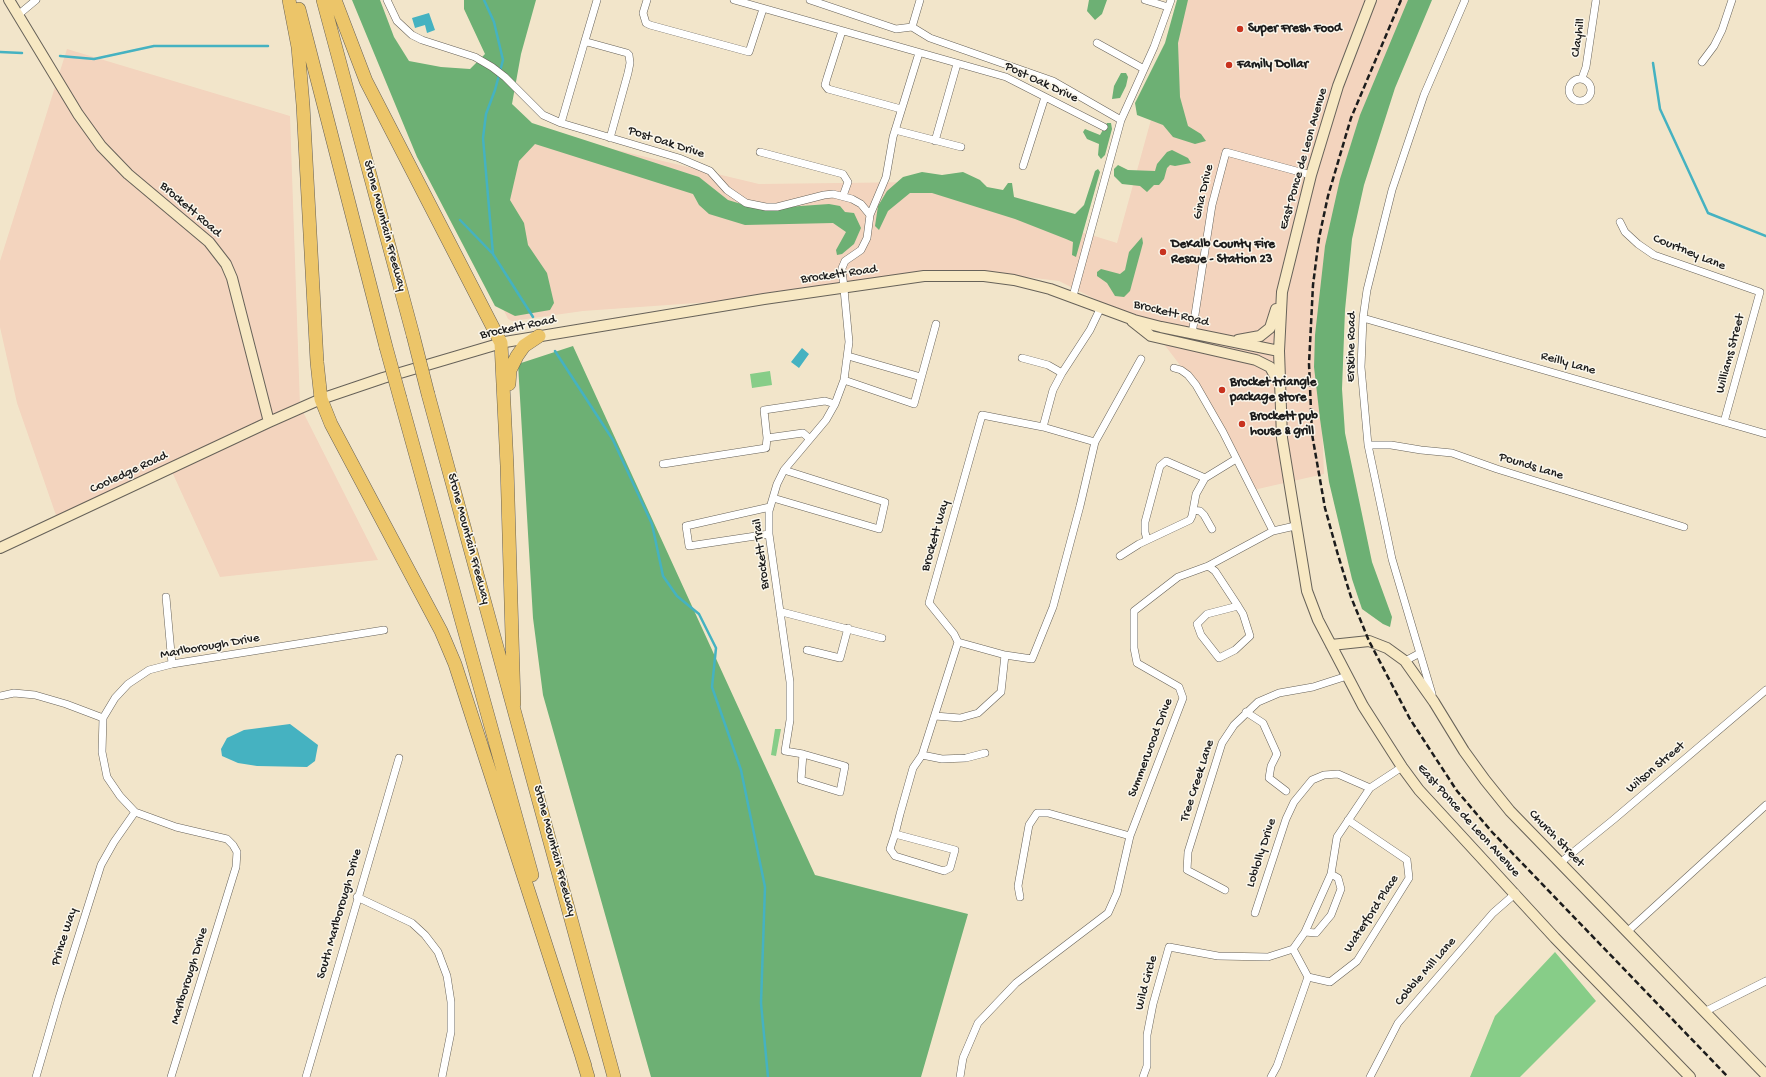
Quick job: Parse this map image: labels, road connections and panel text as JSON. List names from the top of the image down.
{
  "streets": {
    "highway": ["Stone Mountain Freeway"],
    "street": [
      "Clayhill",
      "Post Oak Drive",
      "East Ponce de Leon Avenue",
      "Gina Drive",
      "Brockett Road",
      "Courtney Lane",
      "Erskine Road",
      "Williams Street",
      "Reilly Lane",
      "Pounds Lane",
      "Cooledge Road",
      "Brockett Way",
      "Brockett Trail",
      "Marlborough Drive",
      "Summerwood Drive",
      "Wilson Street",
      "Tree Creek Lane",
      "Church Street",
      "Loblolly Drive",
      "South Marlborough Drive",
      "Waterford Place",
      "Prince Way",
      "Cobble Mill Lane",
      "Wild Circle"
    ]
  },
  "crossings": [
    ["East Ponce de Leon Avenue", "Gina Drive"],
    ["East Ponce de Leon Avenue", "Brockett Road"],
    ["East Ponce de Leon Avenue", "Summerwood Drive"],
    ["East Ponce de Leon Avenue", "Tree Creek Lane"],
    ["East Ponce de Leon Avenue", "Church Street"],
    ["East Ponce de Leon Avenue", "Cobble Mill Lane"],
    ["Gina Drive", "Brockett Road"],
    ["Brockett Road", "Cooledge Road"],
    ["Brockett Road", "Brockett Trail"],
    ["Courtney Lane", "Williams Street"],
    ["Erskine Road", "Reilly Lane"],
    ["Erskine Road", "Pounds Lane"],
    ["Erskine Road", "Church Street"],
    ["Williams Street", "Reilly Lane"],
    ["Marlborough Drive", "Prince Way"],
    ["Wilson Street", "Church Street"]
  ],
  "places": [
    "Super Fresh Food",
    "Family Dollar",
    "DeKalb County Fire Rescue - Station 23",
    "Brocket triangle package store",
    "Brockett pub house & grill"
  ]
}
